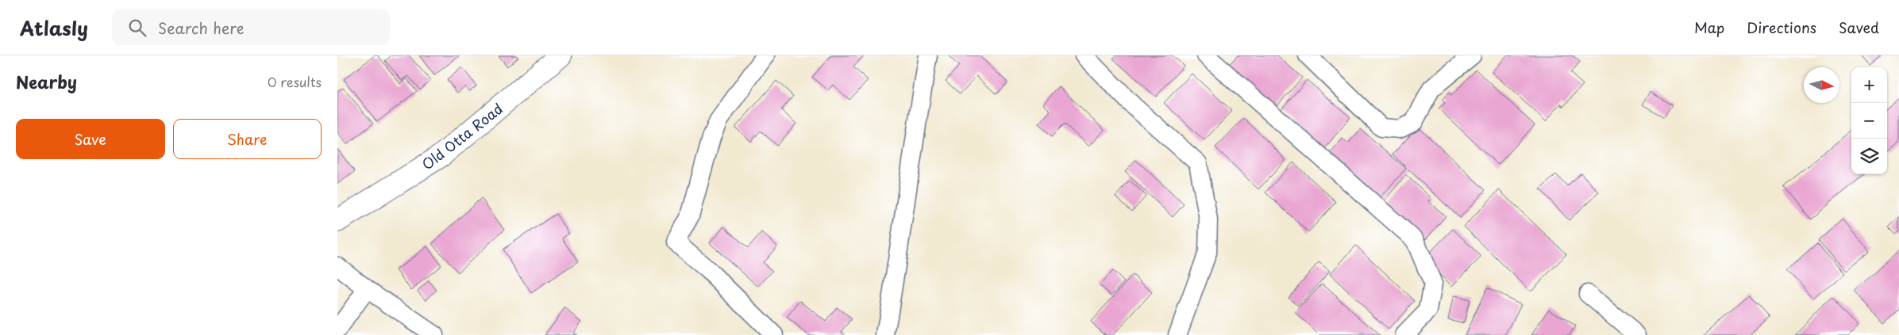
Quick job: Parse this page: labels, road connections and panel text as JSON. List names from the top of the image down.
{
  "streets": {
    "street": ["Old Otta Road"]
  },
  "north": "right",
  "page": {
    "header": "Atlasly",
    "search": "Search here",
    "nav": ["Map", "Directions", "Saved"],
    "heading": ["Nearby", "0 results"],
    "map_buttons": ["+", "−"],
    "buttons": ["Save", "Share"]
  }
}
